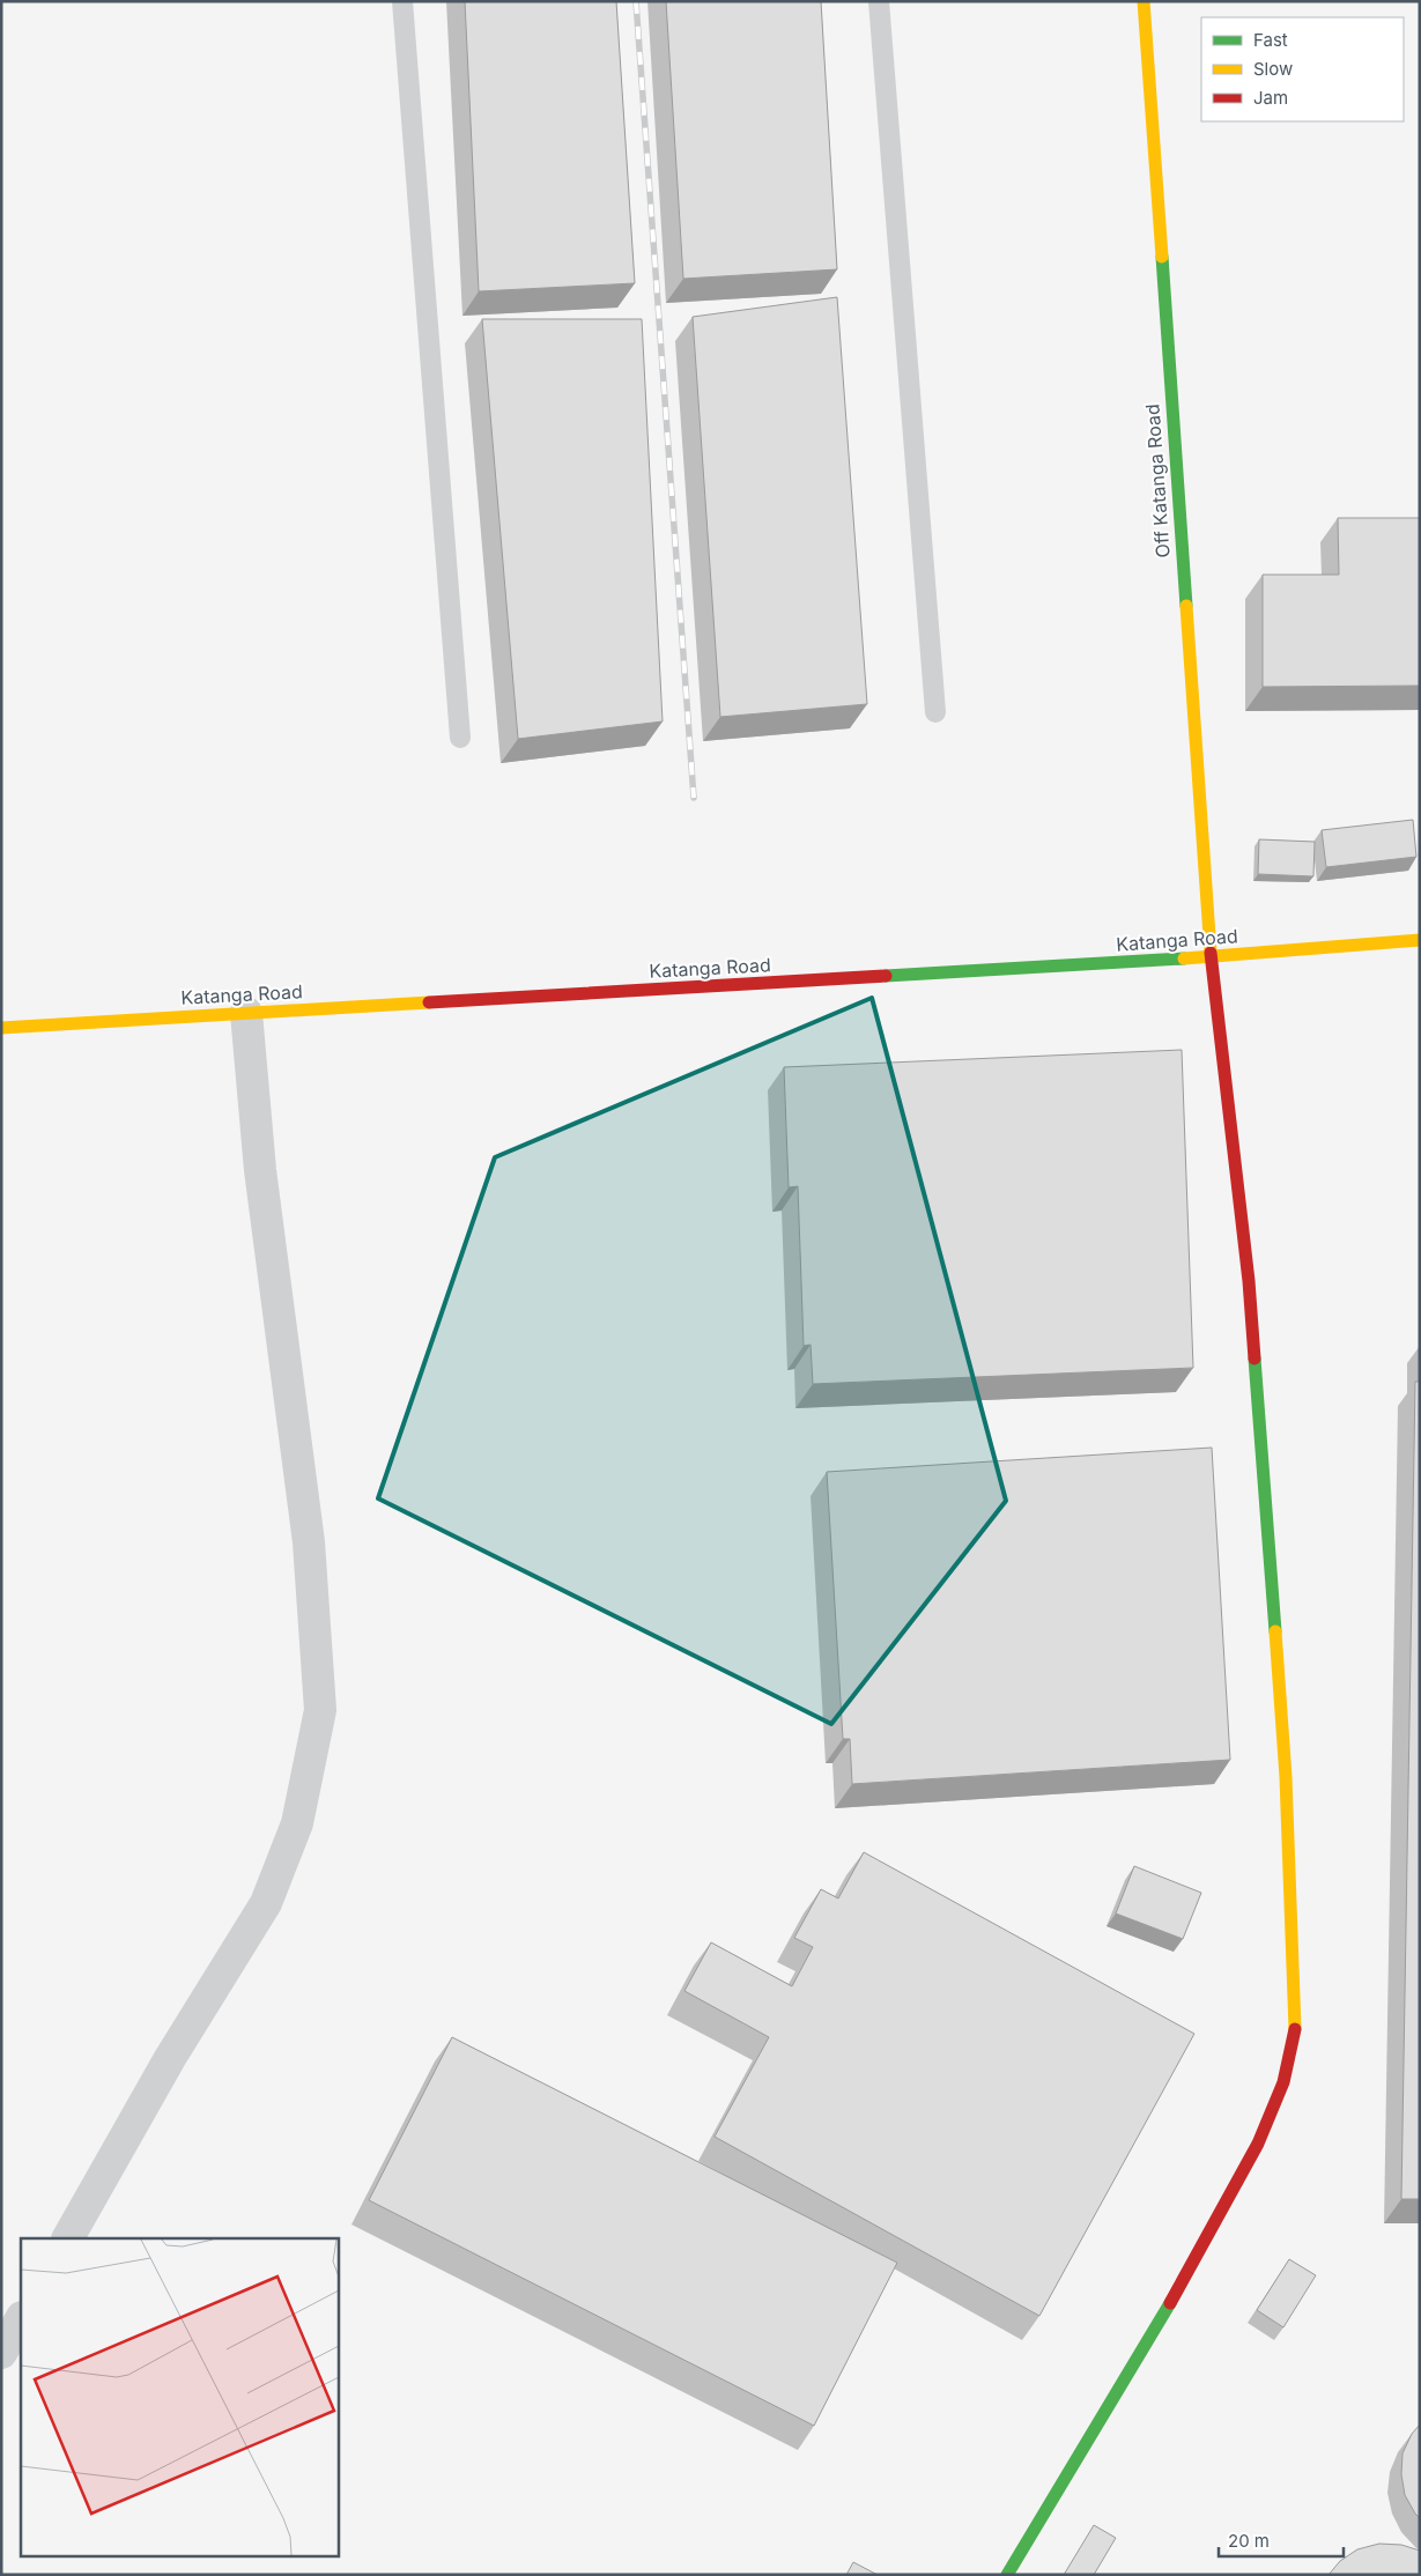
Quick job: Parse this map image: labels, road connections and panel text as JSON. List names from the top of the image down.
{
  "streets": {
    "street": ["Off Katanga Road", "Katanga Road"]
  },
  "crossings": [
    ["Off Katanga Road", "Katanga Road"]
  ],
  "legend": ["Fast", "Slow", "Jam"],
  "scale_bar": "20 m"
}
